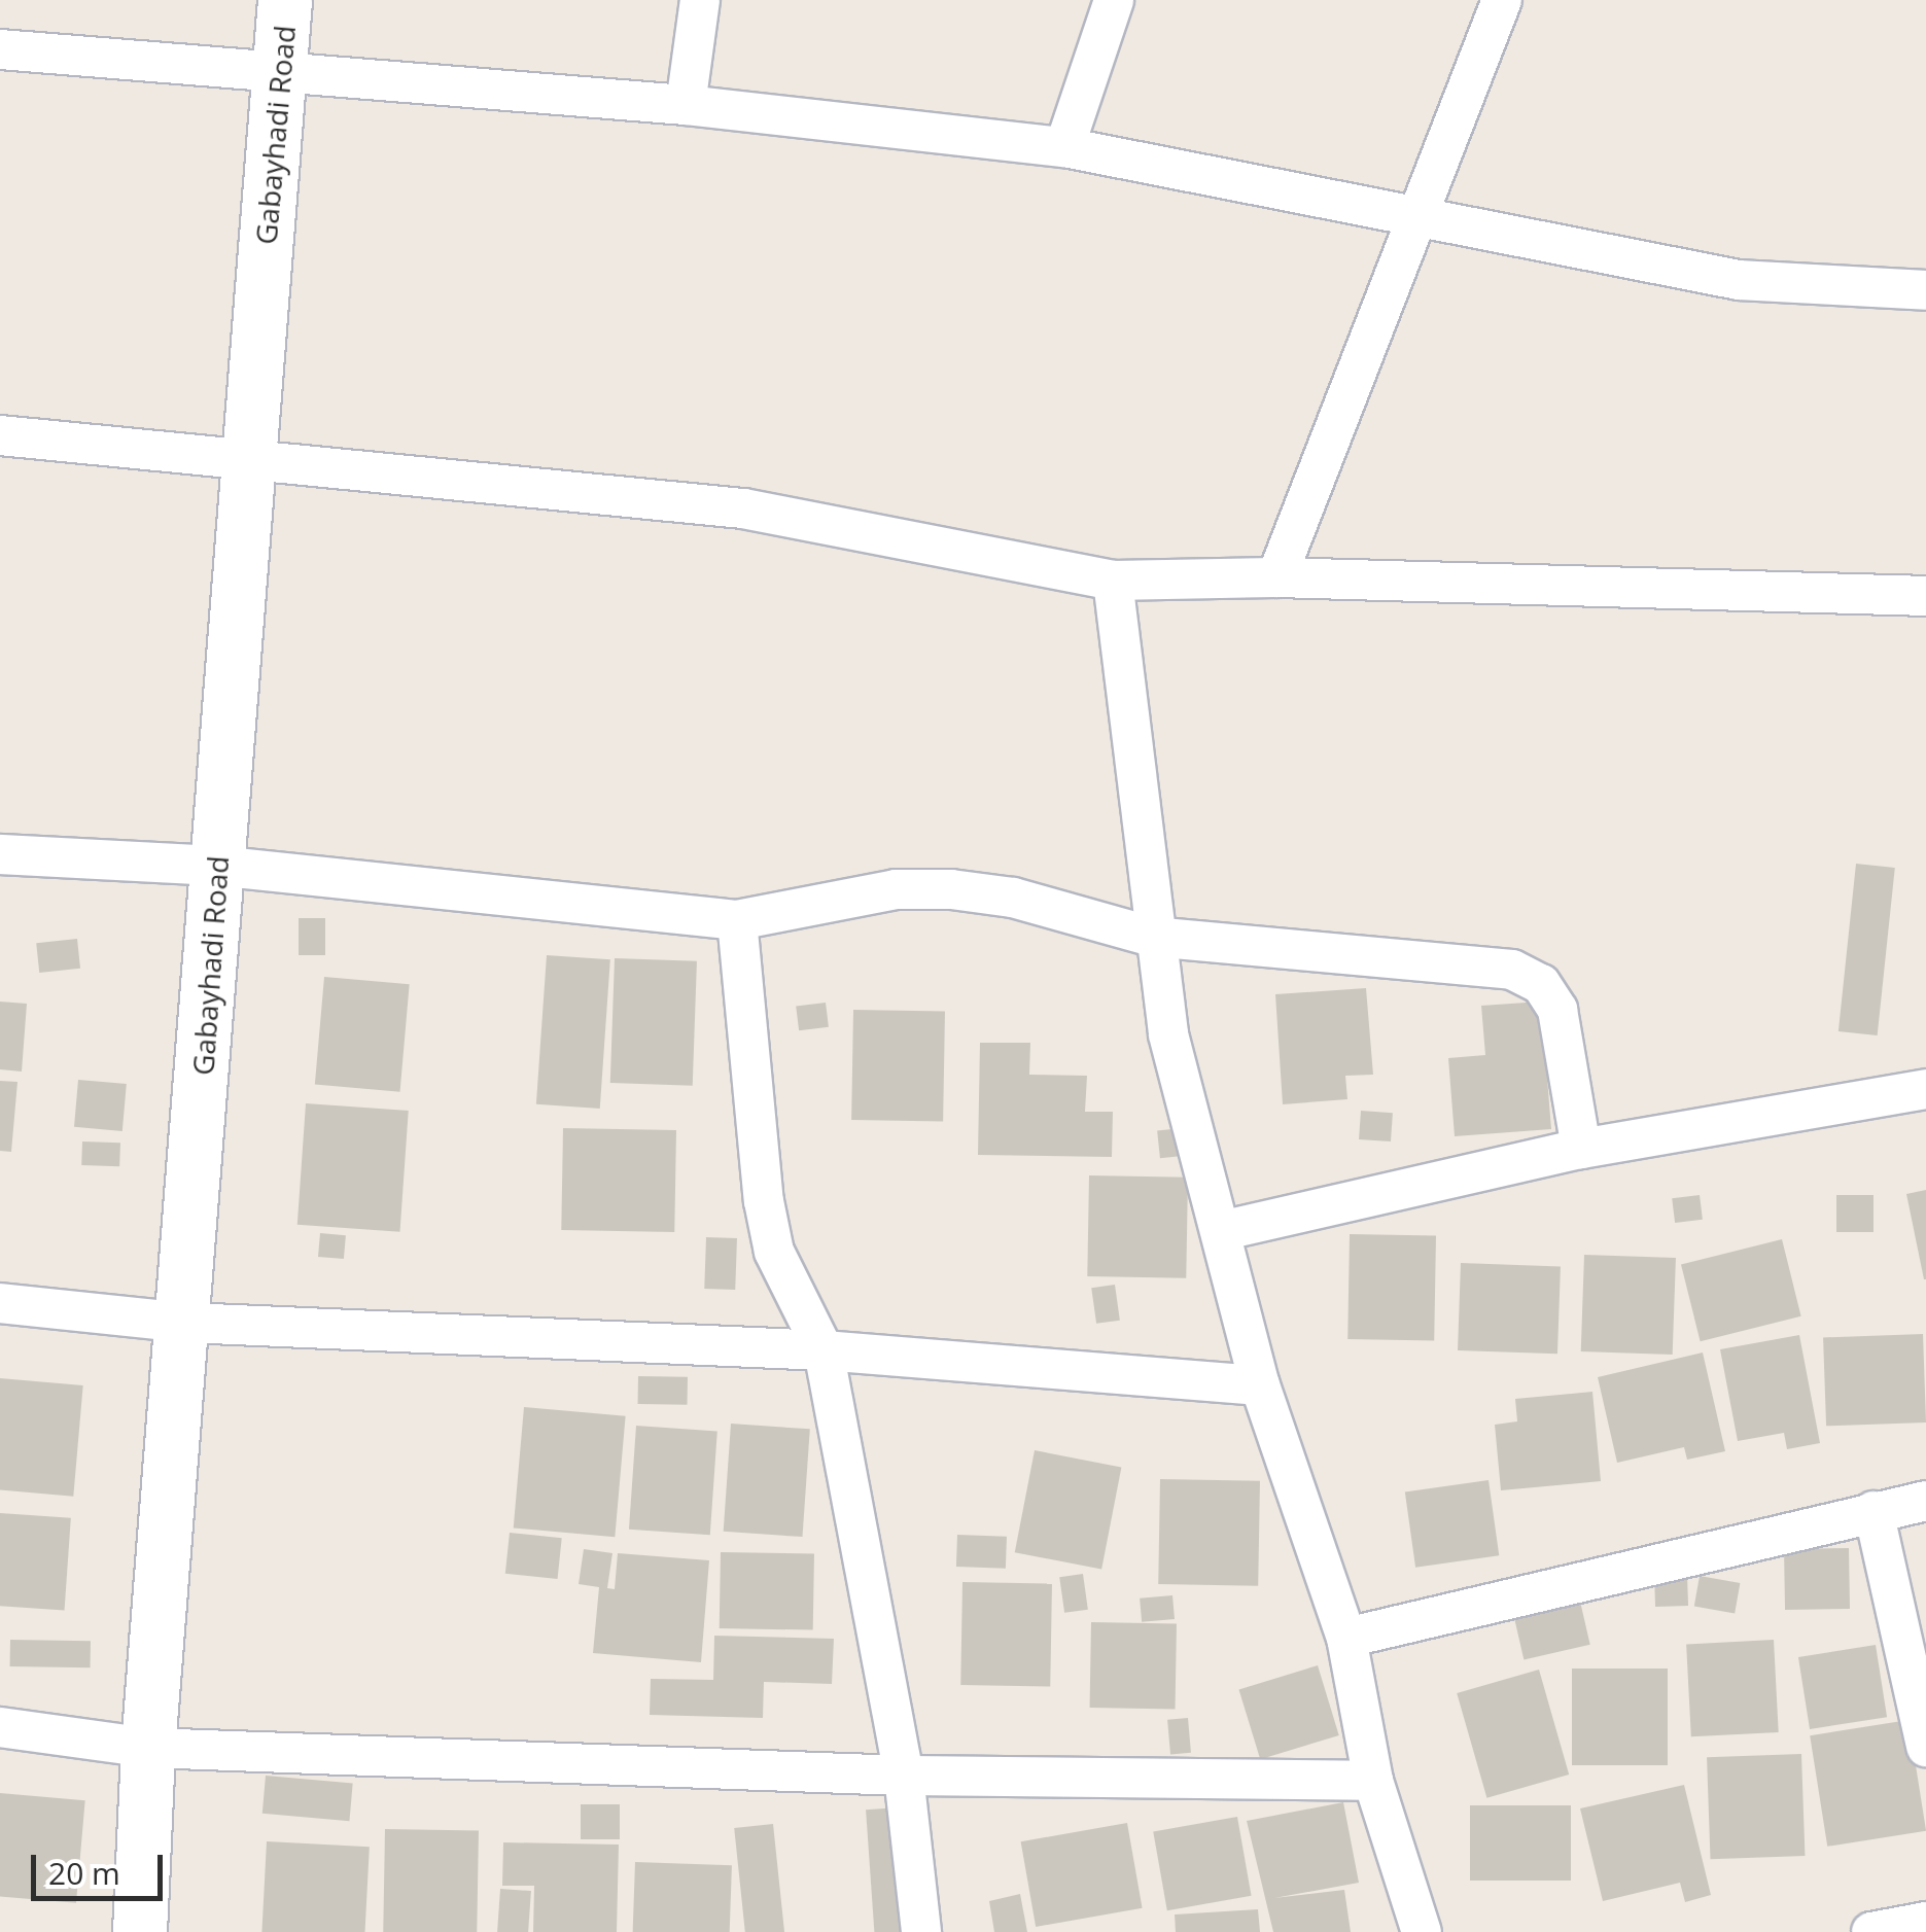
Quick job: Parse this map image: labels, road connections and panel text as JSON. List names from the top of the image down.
{
  "streets": {
    "street": ["Gabayhadi Road"]
  },
  "scale_bar": "20 m"
}
